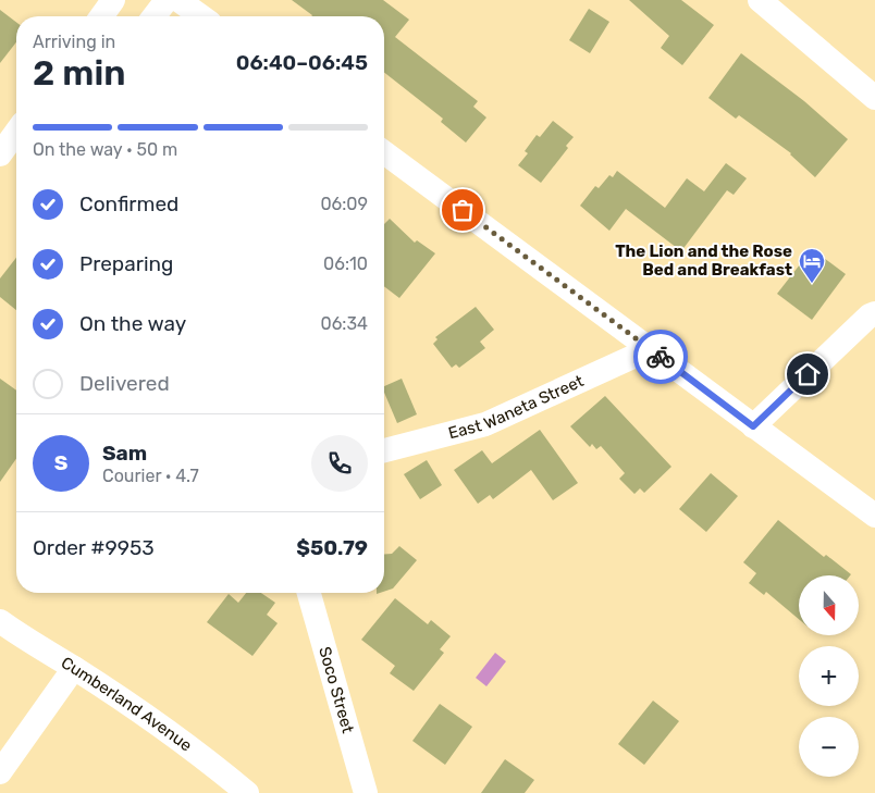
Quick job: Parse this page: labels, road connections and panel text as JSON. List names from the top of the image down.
{
  "streets": {
    "street": ["East Waneta Street", "Soco Street", "Cumberland Avenue"]
  },
  "places": {
    "hotel": ["The Lion and the Rose Bed and Breakfast"]
  },
  "north": "bottom",
  "page": {
    "heading": ["2 min", "Arriving in", "06:40–06:45"],
    "panel": [
      "Sam",
      "Courier · 4.7",
      "Order #9953",
      "$50.79"
    ],
    "bar": "On the way · 50 m",
    "list": [
      ["Confirmed", "06:09"],
      ["Preparing", "06:10"],
      ["On the way", "06:34"],
      "Delivered"
    ],
    "round": "S",
    "map_buttons": ["+", "−"]
  }
}
